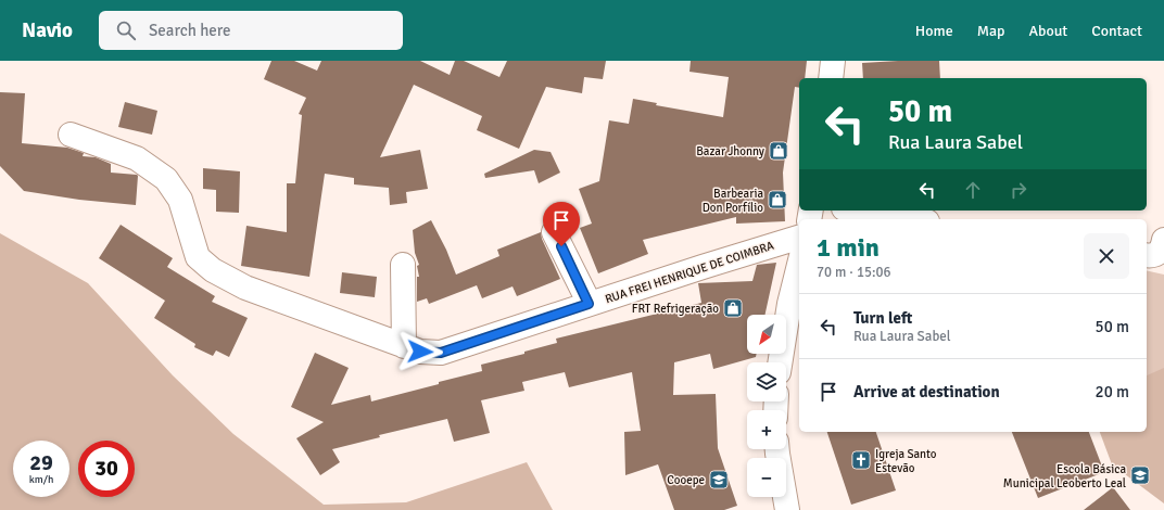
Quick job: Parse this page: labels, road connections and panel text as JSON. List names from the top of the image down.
{
  "streets": {
    "street": ["RUA FREI HENRIQUE DE COIMBRA"]
  },
  "places": {
    "shop": ["Bazar Jhonny", "Barbearia Don Porfílio", "FRT Refrigeração"],
    "church": ["Igreja Santo Estevão"],
    "school or university": ["Escola Básica Municipal Leoberto Leal", "Cooepe"]
  },
  "north": "bottom left",
  "page": {
    "header": "Navio",
    "search": "Search here",
    "nav": [
      "Home",
      "Map",
      "About",
      "Contact"
    ],
    "turn": ["50 m", "Rua Laura Sabel"],
    "heading": ["1 min", "70 m · 15:06"],
    "list": [
      {
        "name": "Turn left",
        "note": "Rua Laura Sabel",
        "value": "50 m"
      },
      {
        "name": "Arrive at destination",
        "value": "20 m"
      }
    ],
    "map_buttons": ["+", "−"],
    "speed": "29 km/h",
    "limit": "30"
  }
}
